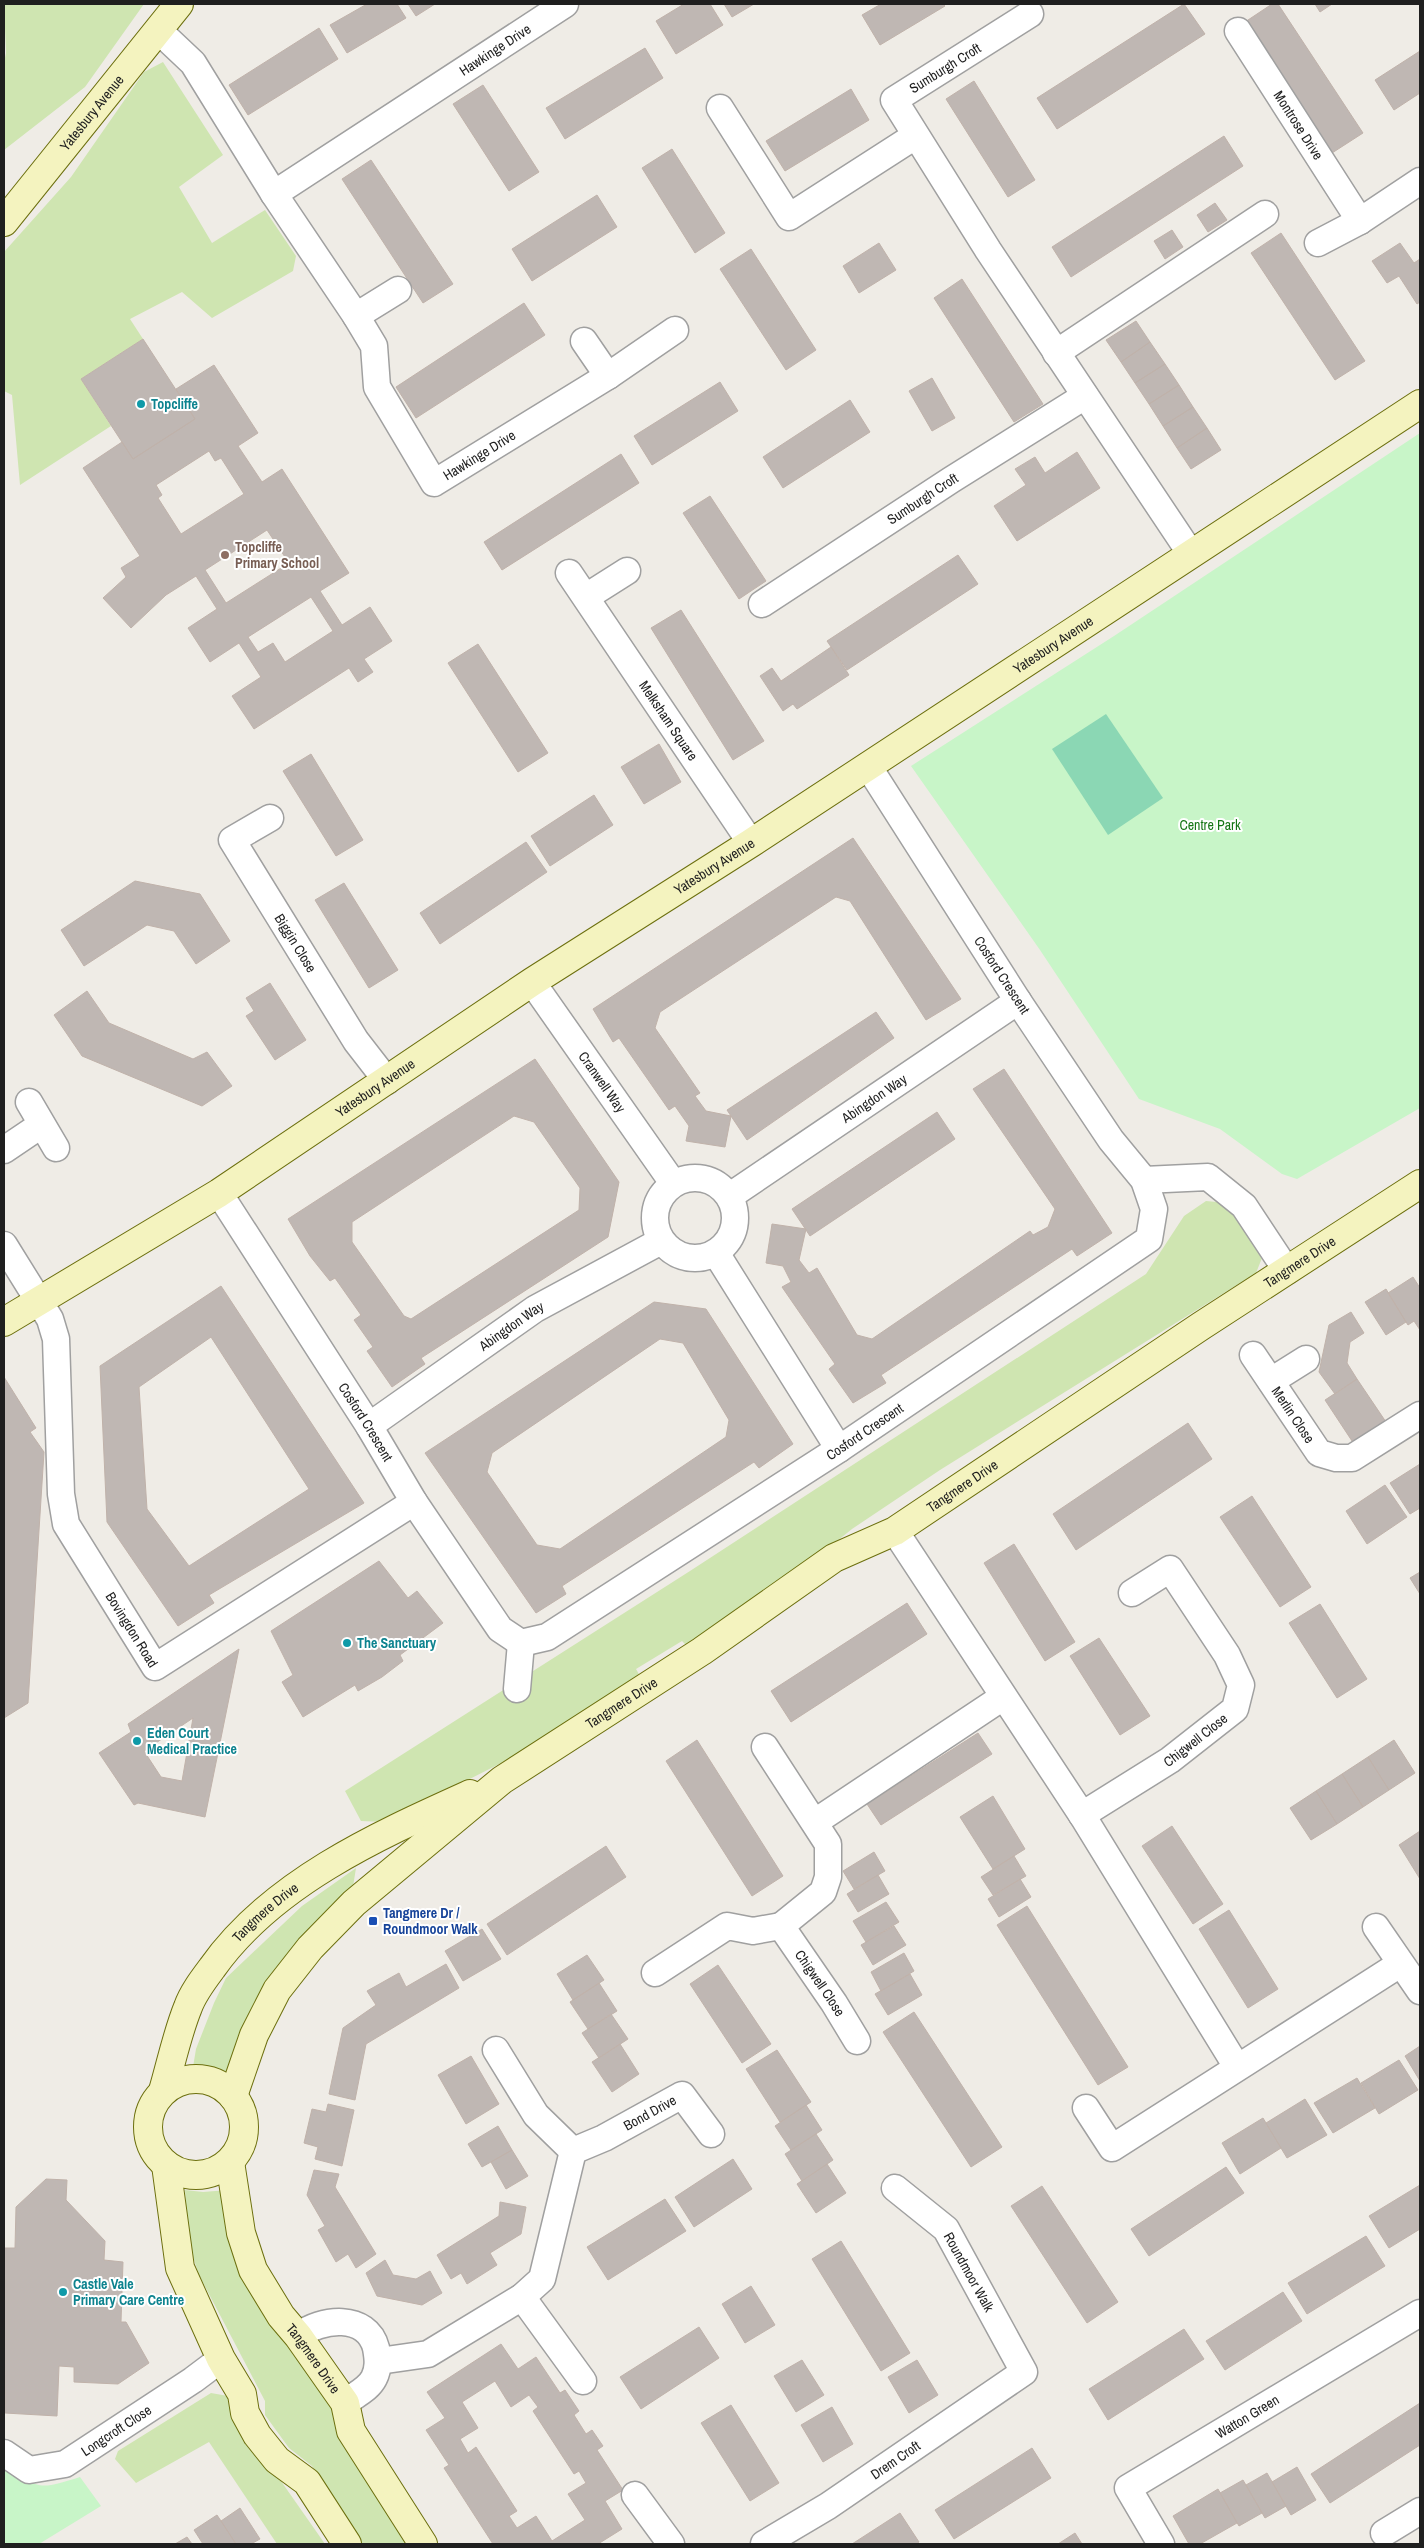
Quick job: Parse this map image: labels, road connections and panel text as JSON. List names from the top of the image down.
{
  "streets": {
    "street": [
      "Hawkinge Drive",
      "Sumburgh Croft",
      "Yatesbury Avenue",
      "Montrose Drive",
      "Melksham Square",
      "Biggin Close",
      "Cosford Crescent",
      "Cranwell Way",
      "Abingdon Way",
      "Tangmere Drive",
      "Merlin Close",
      "Bovingdon Road",
      "Chigwell Close",
      "Bond Drive",
      "Roundmoor Walk",
      "Watton Green",
      "Longcroft Close",
      "Drem Croft"
    ]
  },
  "crossings": [
    ["Hawkinge Drive", "Yatesbury Avenue"],
    ["Sumburgh Croft", "Yatesbury Avenue"],
    ["Yatesbury Avenue", "Melksham Square"],
    ["Yatesbury Avenue", "Biggin Close"],
    ["Yatesbury Avenue", "Cosford Crescent"],
    ["Yatesbury Avenue", "Cranwell Way"],
    ["Yatesbury Avenue", "Bovingdon Road"],
    ["Cosford Crescent", "Abingdon Way"],
    ["Cosford Crescent", "Bovingdon Road"],
    ["Cranwell Way", "Abingdon Way"],
    ["Roundmoor Walk", "Drem Croft"]
  ],
  "parks": ["Centre Park"],
  "places": {
    "other": [
      "Topcliffe",
      "Topcliffe Primary School",
      "The Sanctuary",
      "Eden Court Medical Practice",
      "Castle Vale Primary Care Centre"
    ],
    "transit": ["Tangmere Dr / Roundmoor Walk"]
  }
}
